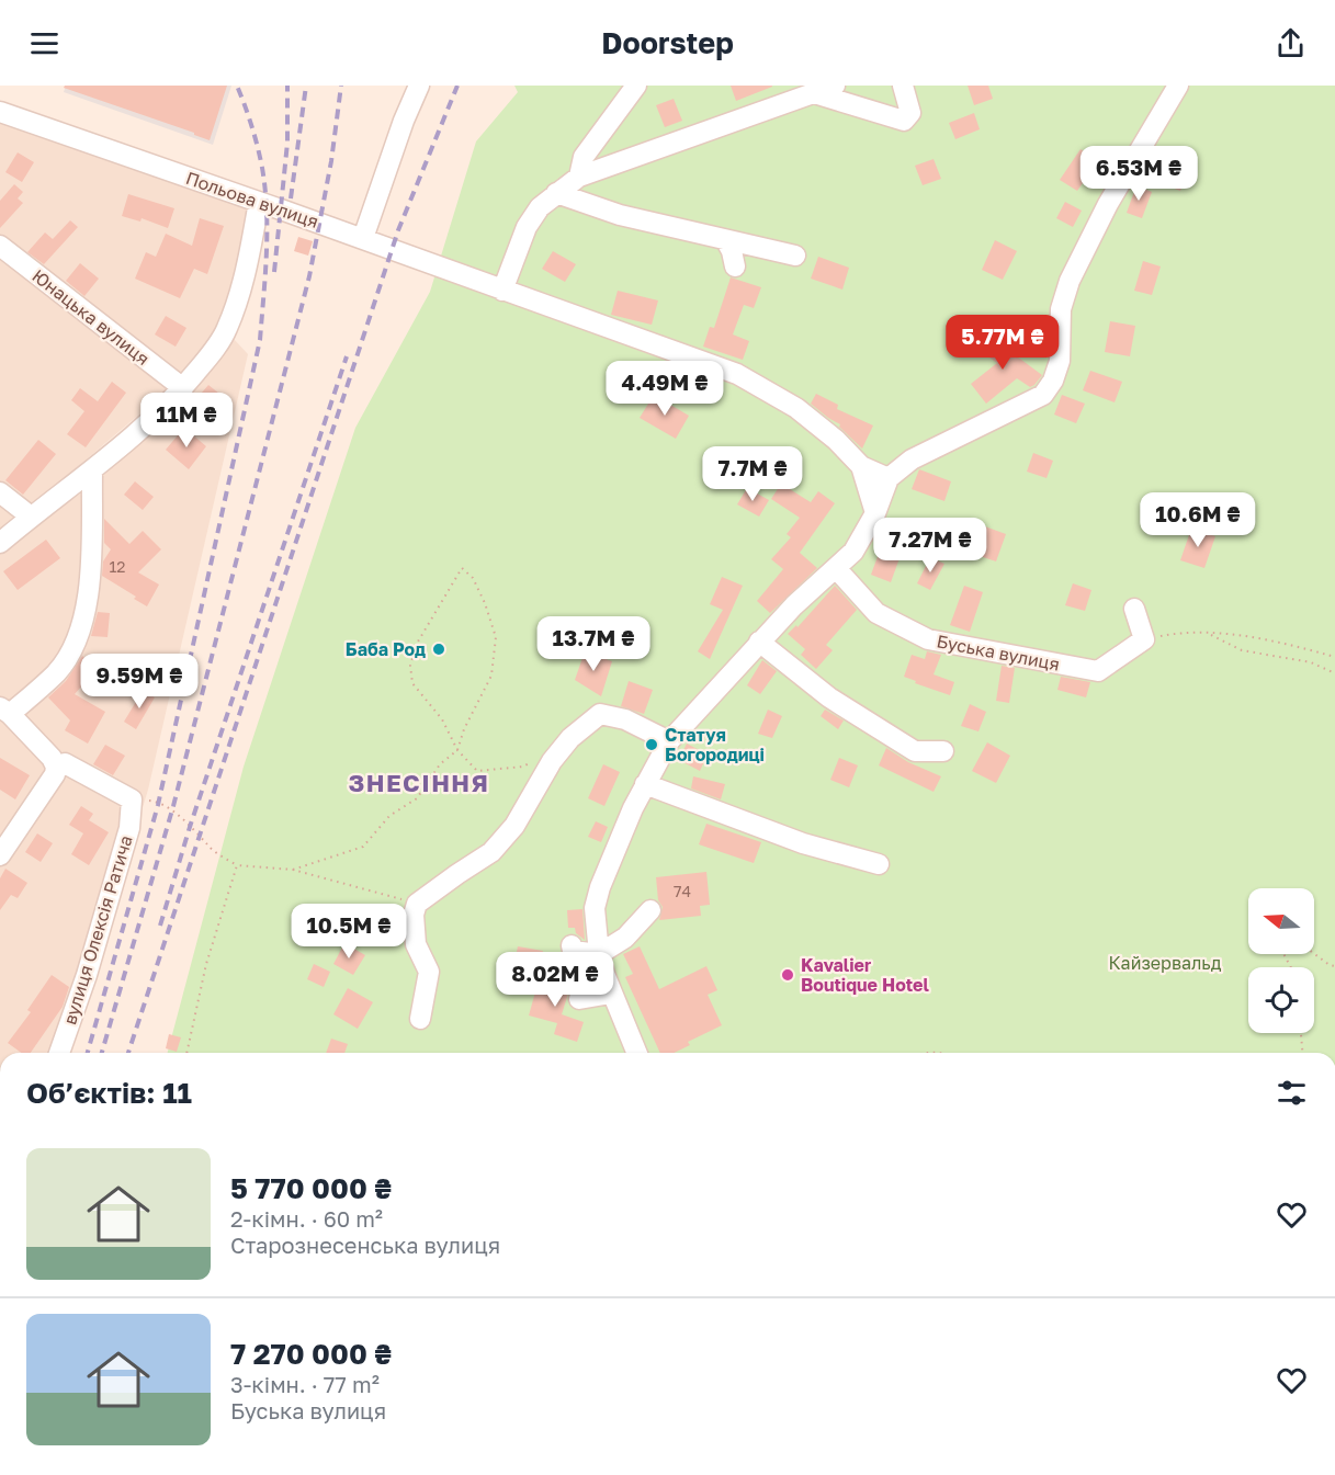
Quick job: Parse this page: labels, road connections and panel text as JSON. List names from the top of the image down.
{
  "streets": {
    "street": [
      "Польова вулиця",
      "Юнацька вулиця",
      "Буська вулиця",
      "вулиця Олексія Ратича"
    ]
  },
  "districts": ["ЗНЕСІННЯ"],
  "parks": ["Кайзервальд"],
  "places": ["Баба Род", "Статуя Богородиці", "Kavalier Boutique Hotel"],
  "house_numbers": ["12", "74"],
  "north": "left",
  "page": {
    "header": "Doorstep",
    "price": [
      "6.53M ₴",
      "5.77M ₴",
      "4.49M ₴",
      "11M ₴",
      "7.7M ₴",
      "10.6M ₴",
      "7.27M ₴",
      "13.7M ₴",
      "9.59M ₴",
      "10.5M ₴",
      "8.02M ₴"
    ],
    "heading": "Об’єктів: 11",
    "list": [
      {
        "name": "5 770 000 ₴",
        "note": "2-кімн. · 60 m² · Старознесенська вулиця"
      },
      {
        "name": "7 270 000 ₴",
        "note": "3-кімн. · 77 m² · Буська вулиця"
      }
    ]
  }
}
